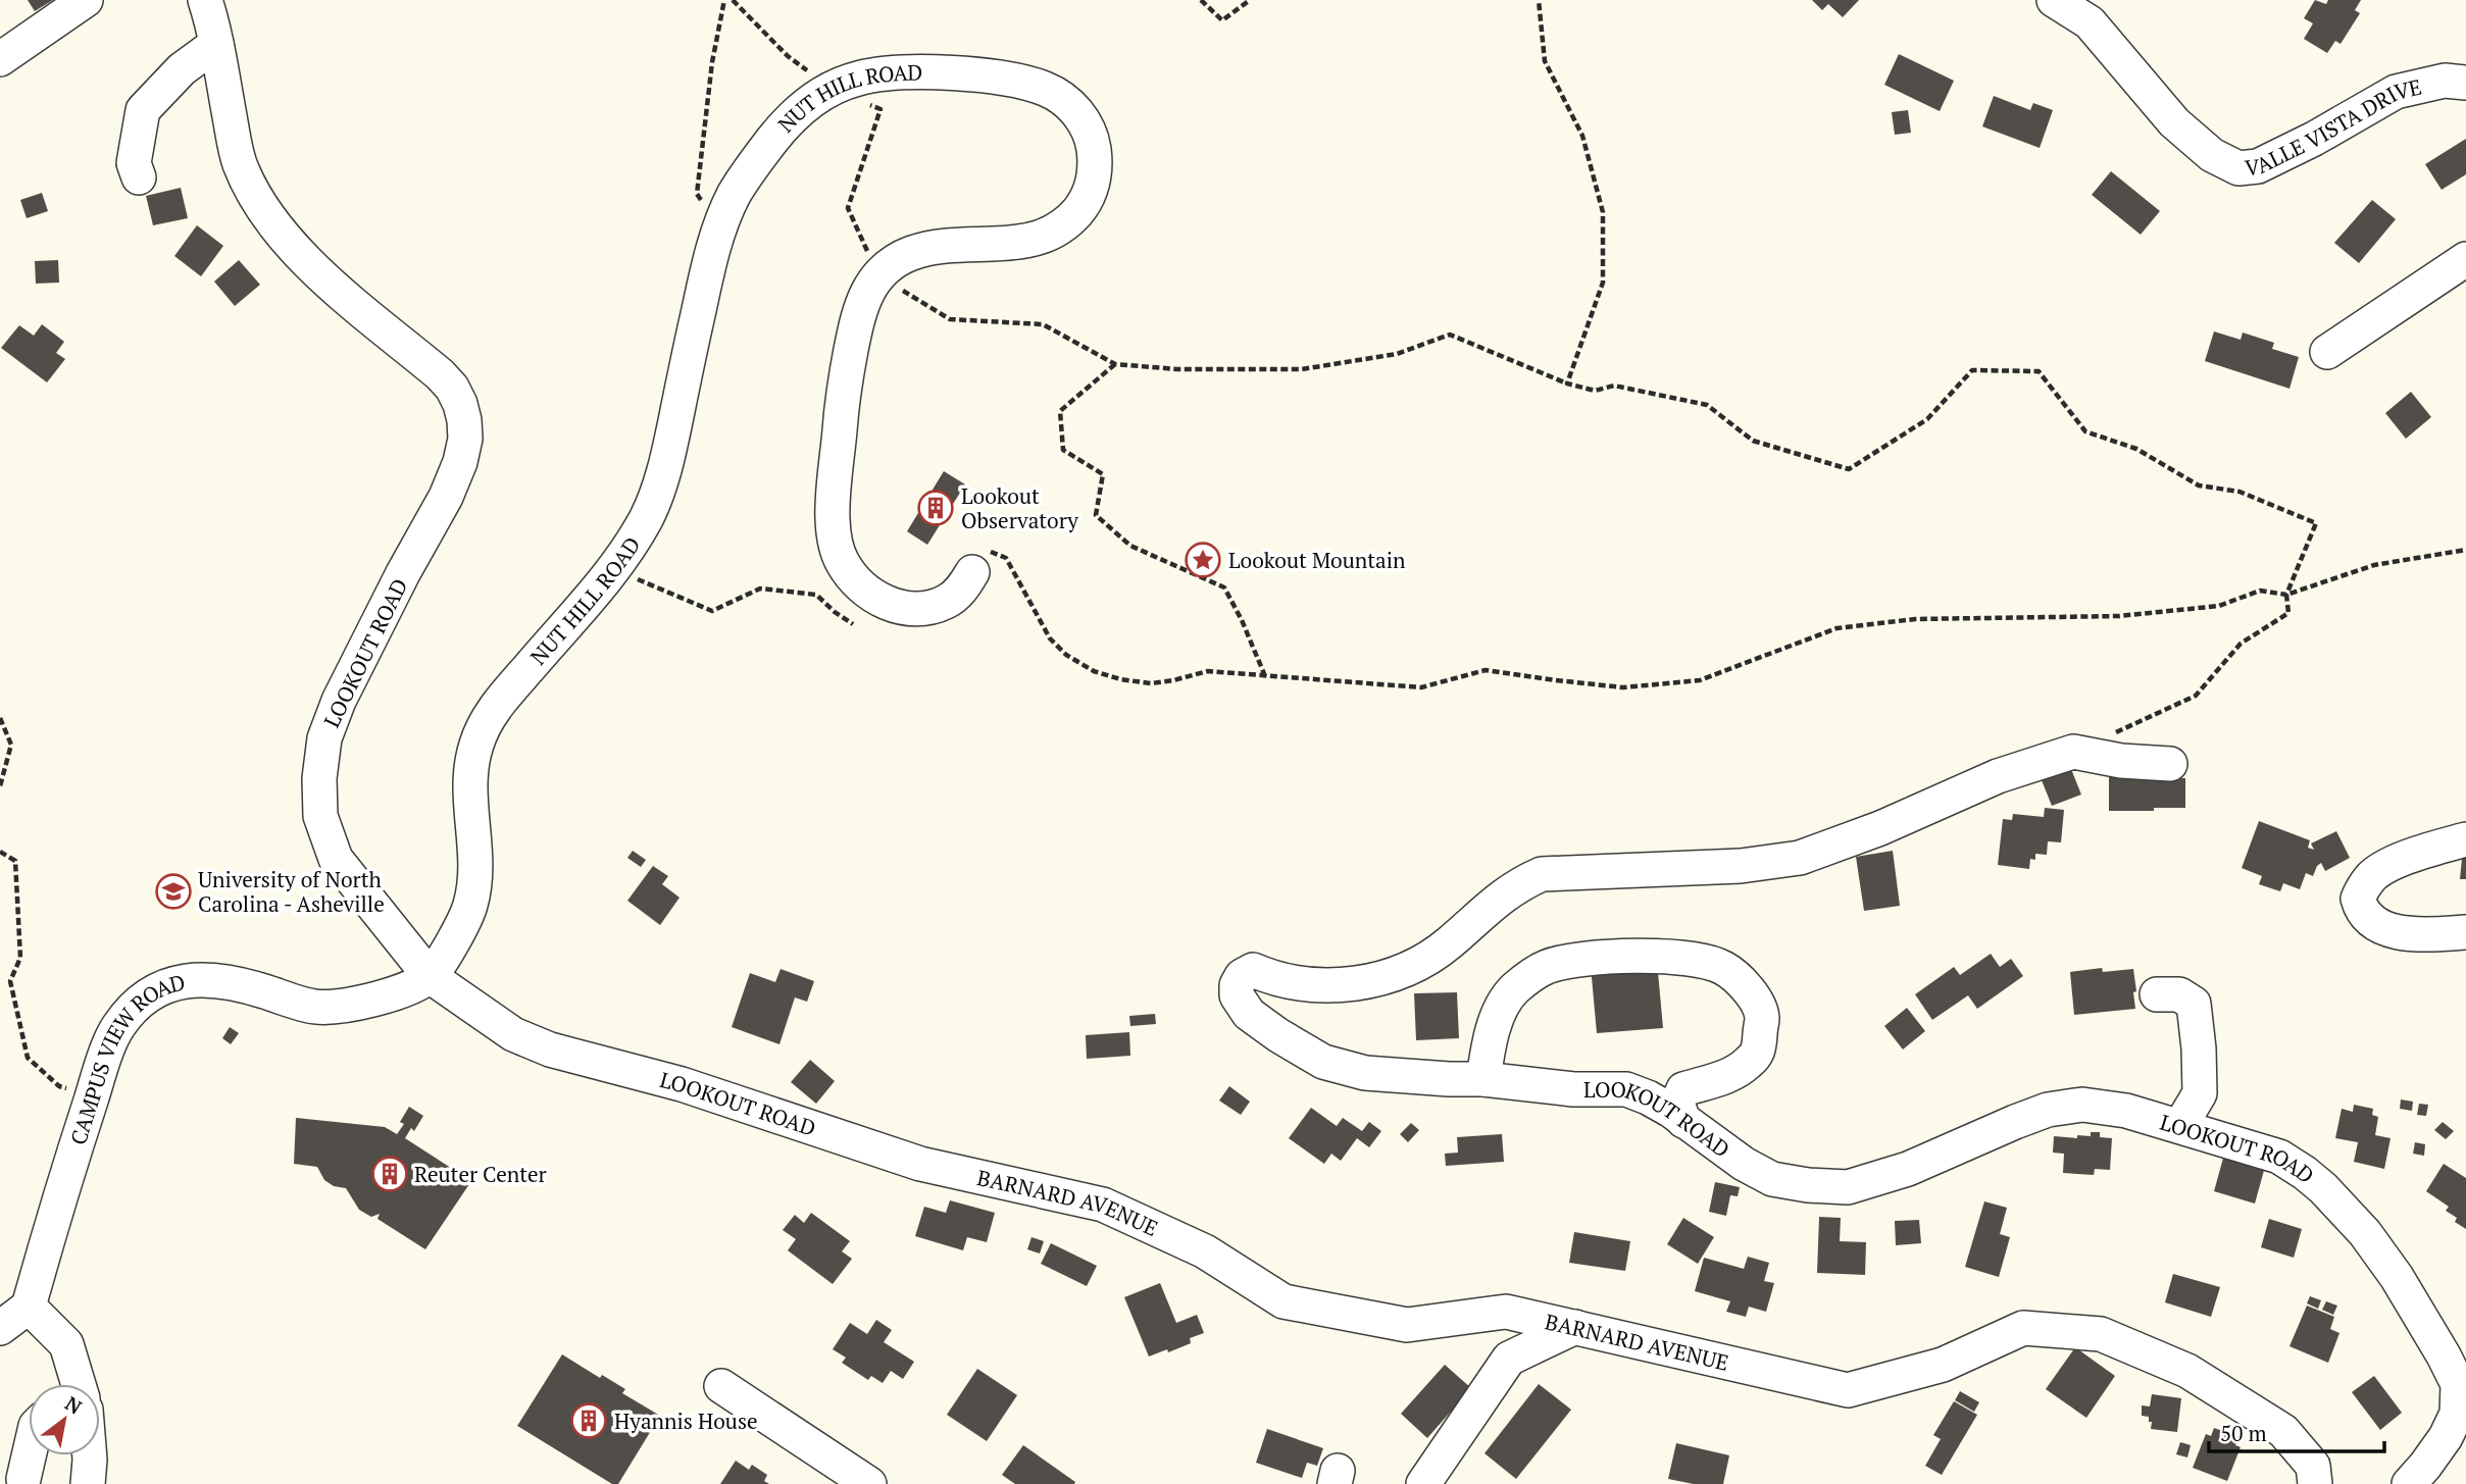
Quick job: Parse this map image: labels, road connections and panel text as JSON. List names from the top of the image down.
{
  "streets": {
    "street": [
      "NUT HILL ROAD",
      "VALLE VISTA DRIVE",
      "LOOKOUT ROAD",
      "CAMPUS VIEW ROAD",
      "BARNARD AVENUE"
    ]
  },
  "crossings": [
    ["NUT HILL ROAD", "LOOKOUT ROAD"],
    ["NUT HILL ROAD", "CAMPUS VIEW ROAD"],
    ["LOOKOUT ROAD", "CAMPUS VIEW ROAD"],
    ["LOOKOUT ROAD", "BARNARD AVENUE"]
  ],
  "places": {
    "building": ["Lookout Observatory", "Reuter Center", "Hyannis House"],
    "place": ["Lookout Mountain"],
    "school or university": ["University of North Carolina - Asheville"]
  },
  "scale_bar": "50 m",
  "north": "top right"
}
